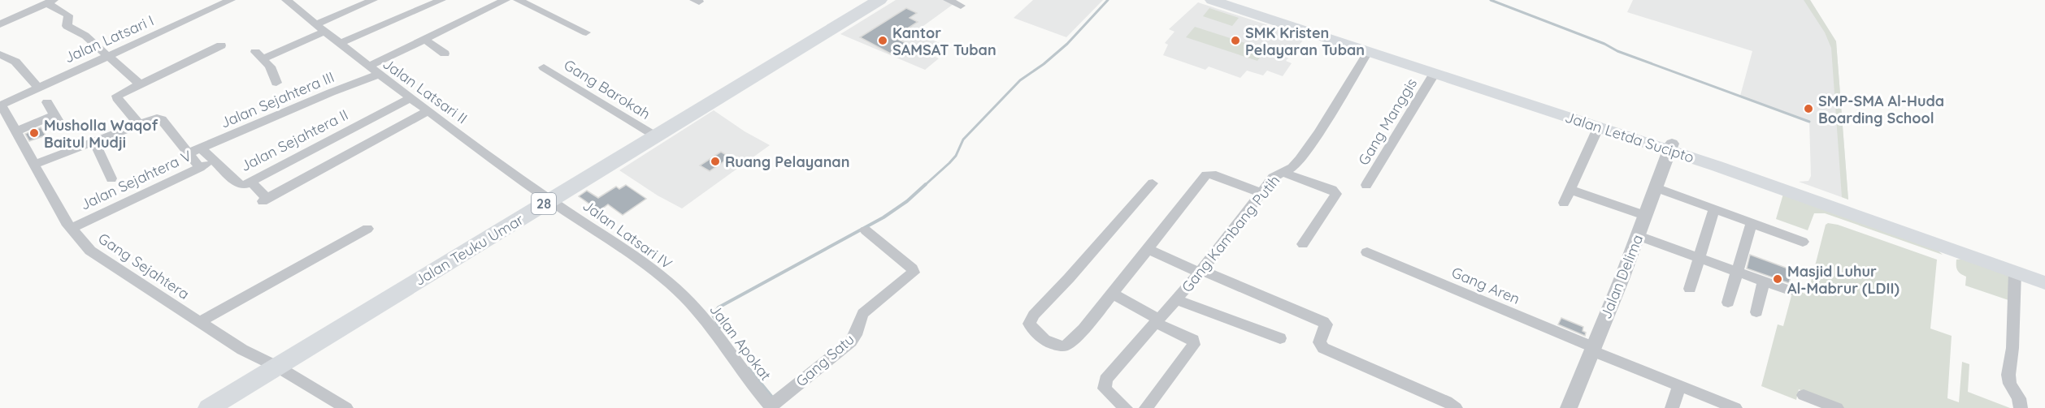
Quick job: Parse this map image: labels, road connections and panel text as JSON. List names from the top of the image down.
{
  "streets": {
    "highway": ["28", "Jalan Teuku Umar"],
    "main road": ["Jalan Letda Sucipto"],
    "street": [
      "Jalan Latsari I",
      "Gang Barokah",
      "Jalan Latsari II",
      "Jalan Sejahtera III",
      "Gang Manggis",
      "Jalan Sejahtera II",
      "Jalan Sejahtera V",
      "Gang Kambang Putih",
      "Jalan Latsari IV",
      "Gang Sejahtera",
      "Jalan Delima",
      "Gang Aren",
      "Jalan Apokat",
      "Gang Satu"
    ]
  },
  "crossings": [
    ["Jalan Latsari I", "Gang Sejahtera"],
    ["Gang Barokah", "Jalan Teuku Umar"],
    ["Jalan Latsari II", "Jalan Sejahtera III"],
    ["Jalan Latsari II", "Jalan Sejahtera II"],
    ["Jalan Latsari II", "Jalan Latsari IV"],
    ["Jalan Latsari II", "Jalan Teuku Umar"],
    ["Jalan Sejahtera III", "Jalan Sejahtera II"],
    ["Gang Manggis", "Jalan Letda Sucipto"],
    ["Jalan Letda Sucipto", "Gang Kambang Putih"],
    ["Jalan Letda Sucipto", "Jalan Delima"],
    ["Jalan Sejahtera II", "Jalan Sejahtera V"],
    ["Jalan Sejahtera V", "Gang Sejahtera"],
    ["Jalan Latsari IV", "Jalan Teuku Umar"],
    ["Jalan Latsari IV", "Jalan Apokat"],
    ["Jalan Teuku Umar", "Gang Sejahtera"],
    ["Jalan Delima", "Gang Aren"],
    ["Jalan Apokat", "Gang Satu"]
  ],
  "places": [
    "Kantor SAMSAT Tuban",
    "SMK Kristen Pelayaran Tuban",
    "SMP-SMA Al-Huda Boarding School",
    "Musholla Waqof Baitul Mudji",
    "Ruang Pelayanan",
    "Masjid Luhur Al-Mabrur (LDII)"
  ]
}
